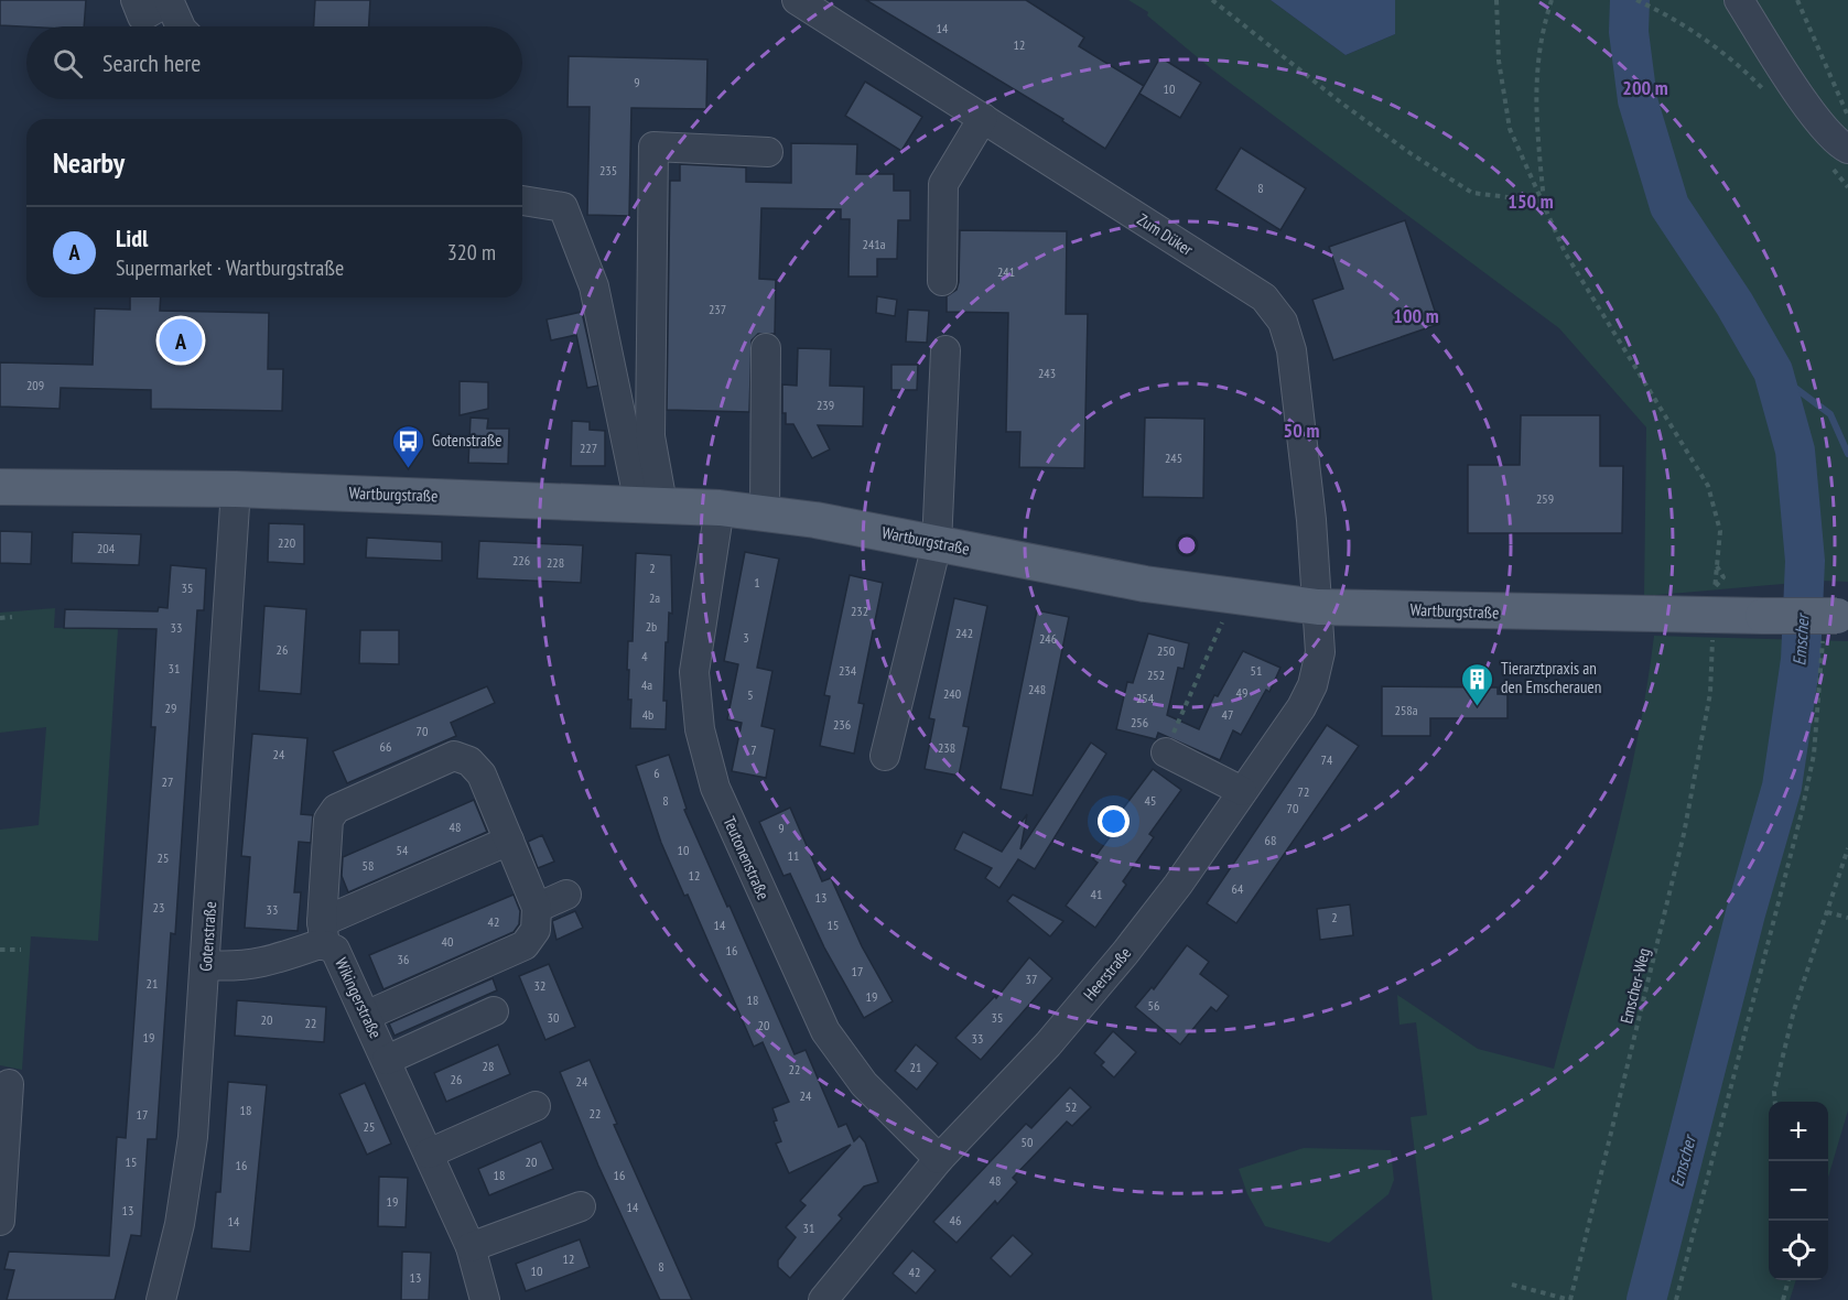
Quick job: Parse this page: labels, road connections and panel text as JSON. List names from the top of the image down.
{
  "streets": {
    "main road": ["Wartburgstraße"],
    "street": [
      "Zum Düker",
      "Teutonenstraße",
      "Gotenstraße",
      "Heerstraße",
      "Wikingerstraße"
    ],
    "path": ["Emscher-Weg"]
  },
  "crossings": [
    ["Zum Düker", "Wartburgstraße"],
    ["Zum Düker", "Heerstraße"],
    ["Wartburgstraße", "Teutonenstraße"],
    ["Wartburgstraße", "Gotenstraße"],
    ["Wartburgstraße", "Heerstraße"],
    ["Wartburgstraße", "Emscher-Weg"],
    ["Teutonenstraße", "Heerstraße"],
    ["Gotenstraße", "Wikingerstraße"]
  ],
  "water": ["Emscher"],
  "places": {
    "bus stop": ["Gotenstraße"],
    "building": ["Tierarztpraxis an den Emscherauen"]
  },
  "house_numbers": [
    "14",
    "12",
    "9",
    "10",
    "235",
    "8",
    "241a",
    "241",
    "237",
    "243",
    "209",
    "239",
    "227",
    "245",
    "259",
    "220",
    "204",
    "226",
    "228",
    "2",
    "1",
    "35",
    "2a",
    "232",
    "2b",
    "33",
    "242",
    "3",
    "246",
    "26",
    "250",
    "4",
    "31",
    "234",
    "51",
    "252",
    "4a",
    "248",
    "49",
    "240",
    "5",
    "254",
    "29",
    "258a",
    "4b",
    "47",
    "256",
    "236",
    "70",
    "66",
    "238",
    "7",
    "24",
    "74",
    "6",
    "27",
    "72",
    "8",
    "45",
    "70",
    "48",
    "9",
    "68",
    "54",
    "10",
    "11",
    "25",
    "58",
    "12",
    "64",
    "41",
    "13",
    "23",
    "33",
    "2",
    "42",
    "14",
    "15",
    "40",
    "16",
    "36",
    "17",
    "37",
    "21",
    "32",
    "19",
    "18",
    "56",
    "30",
    "35",
    "20",
    "22",
    "20",
    "19",
    "33",
    "28",
    "21",
    "22",
    "26",
    "24",
    "24",
    "52",
    "18",
    "22",
    "17",
    "25",
    "50",
    "15",
    "20",
    "16",
    "18",
    "16",
    "48",
    "19",
    "14",
    "13",
    "46",
    "14",
    "31",
    "12",
    "8",
    "10",
    "42",
    "13"
  ],
  "page": {
    "search": "Search here",
    "heading": "Nearby",
    "list": [
      {
        "mark": "A",
        "name": "Lidl",
        "note": "Supermarket · Wartburgstraße",
        "value": "320 m"
      }
    ],
    "pins": "A",
    "map_buttons": ["+", "−"]
  },
  "rings": [
    "200 m",
    "150 m",
    "100 m",
    "50 m"
  ]
}
